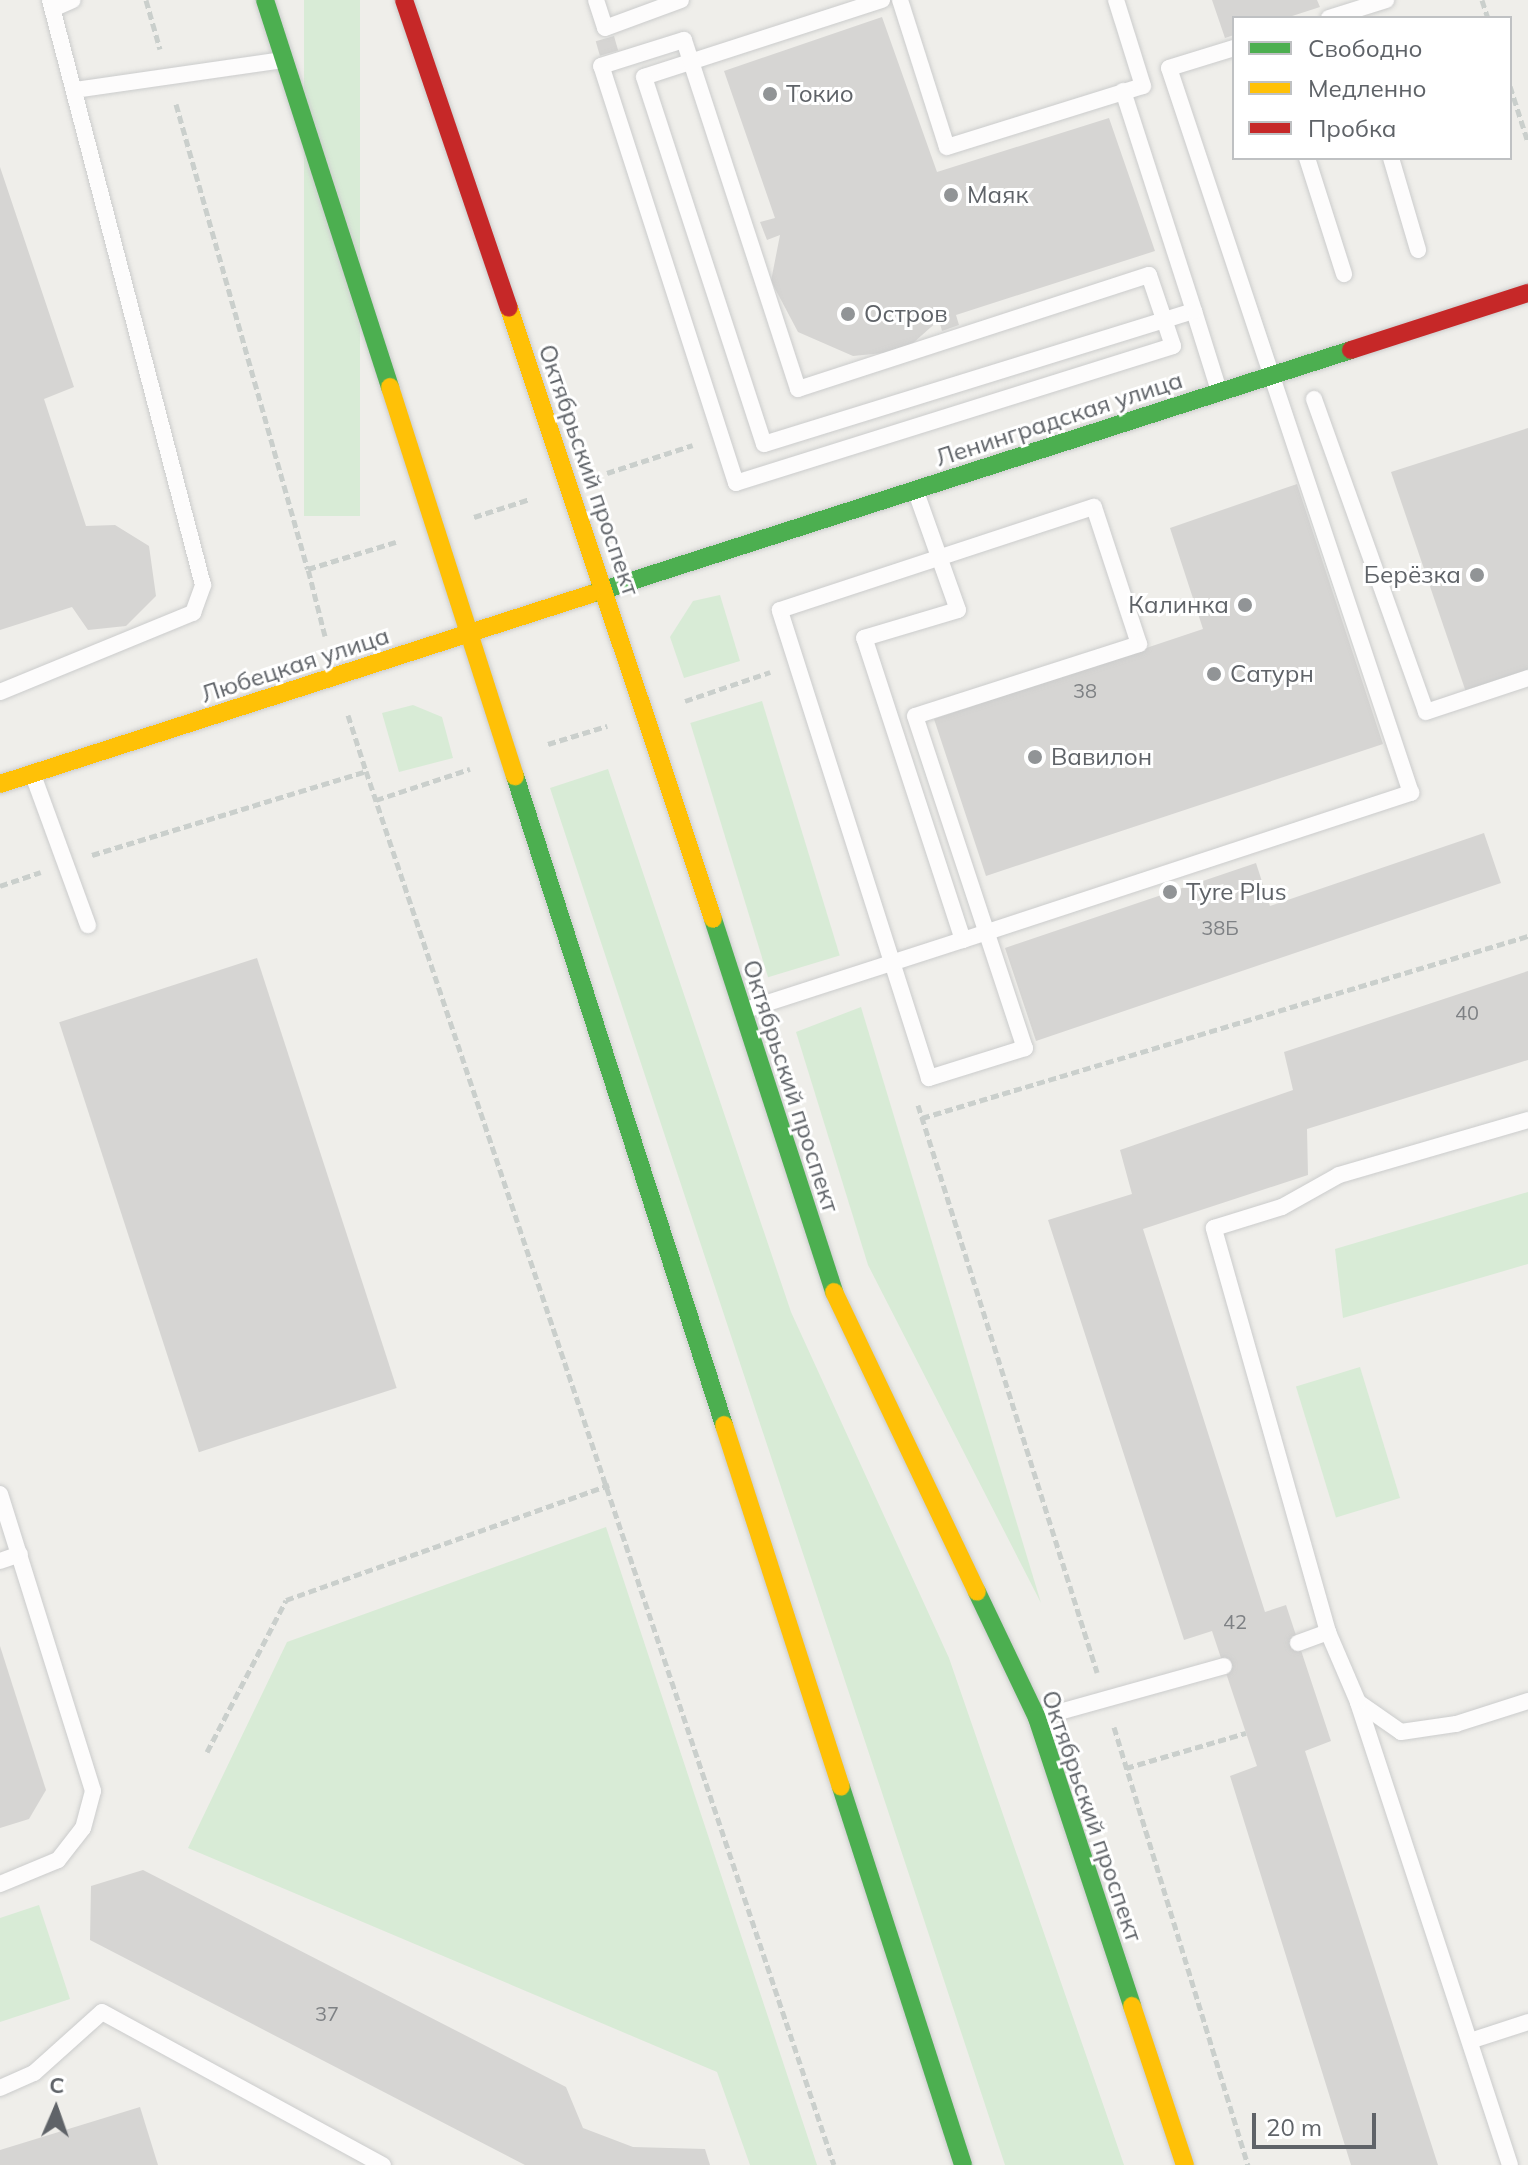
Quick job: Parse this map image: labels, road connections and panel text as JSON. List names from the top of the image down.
{
  "streets": {
    "main road": ["Ленинградская улица", "Октябрьский проспект", "Любецкая улица"]
  },
  "crossings": [
    ["Ленинградская улица", "Октябрьский проспект"],
    ["Ленинградская улица", "Любецкая улица"],
    ["Октябрьский проспект", "Любецкая улица"]
  ],
  "places": [
    "Токио",
    "Маяк",
    "Остров",
    "Берёзка",
    "Калинка",
    "Сатурн",
    "Вавилон",
    "Tyre Plus"
  ],
  "house_numbers": [
    "38",
    "38Б",
    "40",
    "42",
    "37"
  ],
  "legend": ["Свободно", "Медленно", "Пробка"],
  "scale_bar": "20 m",
  "north": "top"
}
